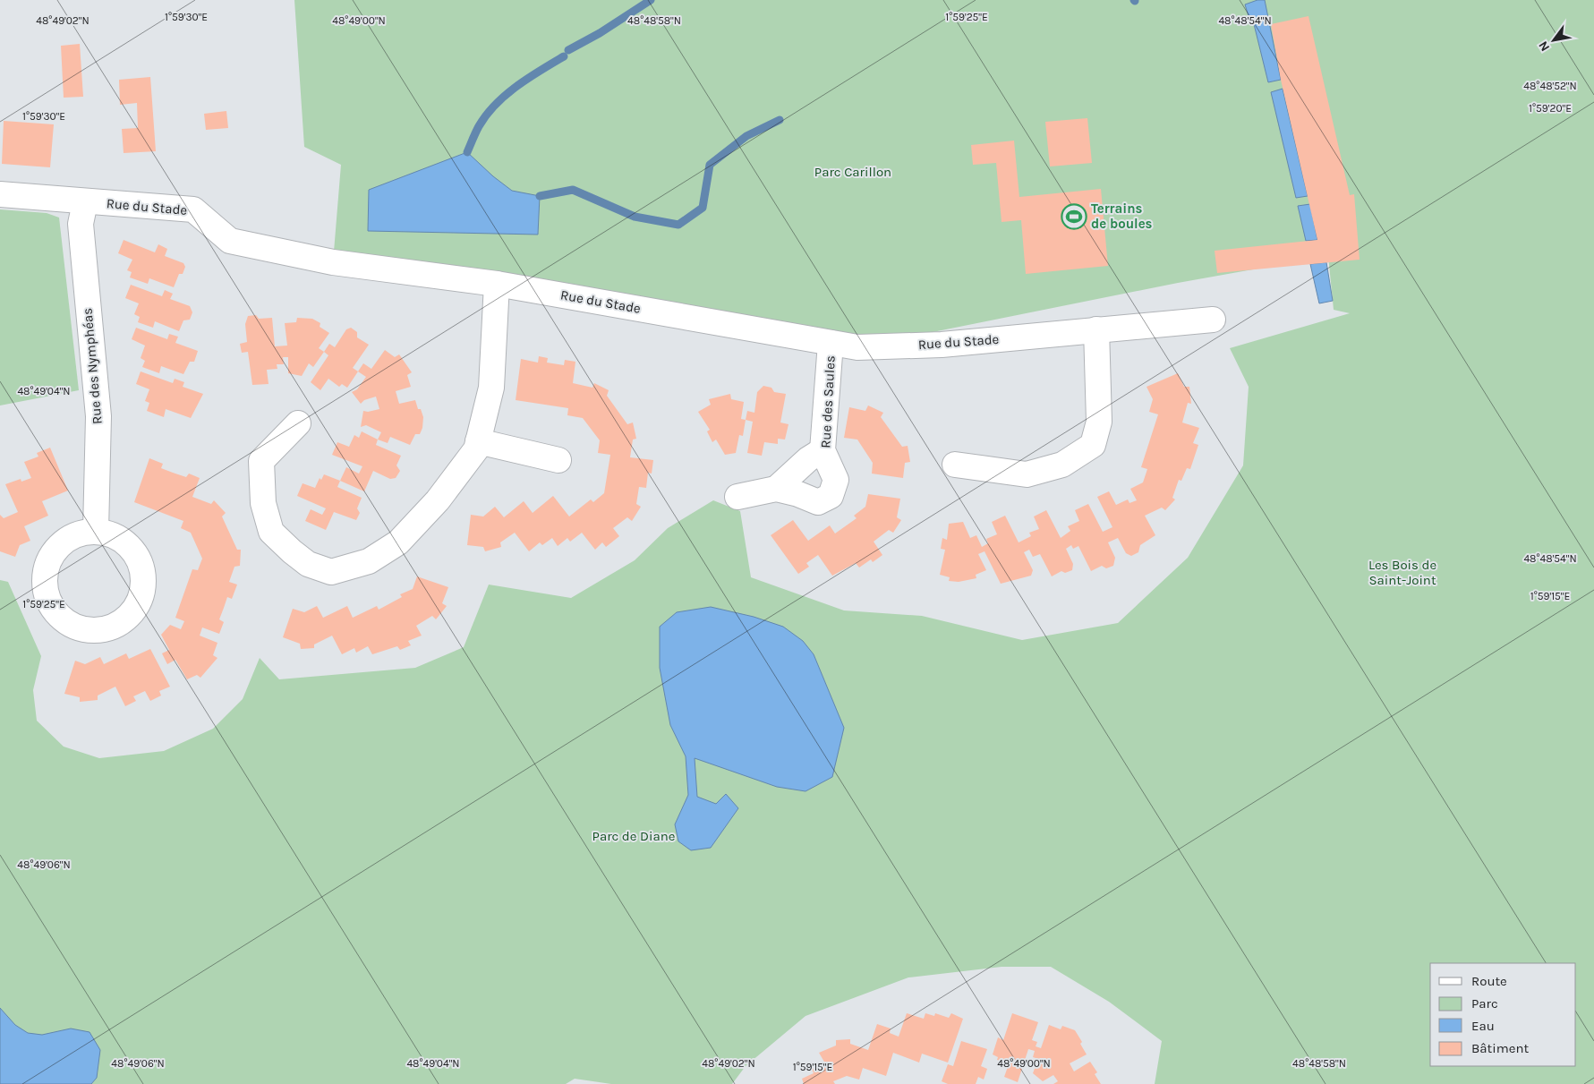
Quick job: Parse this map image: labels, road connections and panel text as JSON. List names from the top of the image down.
{
  "streets": {
    "street": ["Rue du Stade", "Rue des Nymphéas", "Rue des Saules"]
  },
  "crossings": [
    ["Rue du Stade", "Rue des Nymphéas"],
    ["Rue du Stade", "Rue des Saules"]
  ],
  "parks": ["Parc Carillon", "Les Bois de Saint-Joint", "Parc de Diane"],
  "places": {
    "sports": ["Terrains de boules"]
  },
  "legend": [
    "Route",
    "Parc",
    "Eau",
    "Bâtiment"
  ],
  "north": "bottom left",
  "coordinates": [
    "1°59'30\"E",
    "1°59'25\"E",
    "48°49'02\"N",
    "48°49'00\"N",
    "48°48'58\"N",
    "48°48'54\"N",
    "48°48'52\"N",
    "1°59'20\"E",
    "48°49'04\"N",
    "1°59'15\"E",
    "48°49'06\"N"
  ]
}
